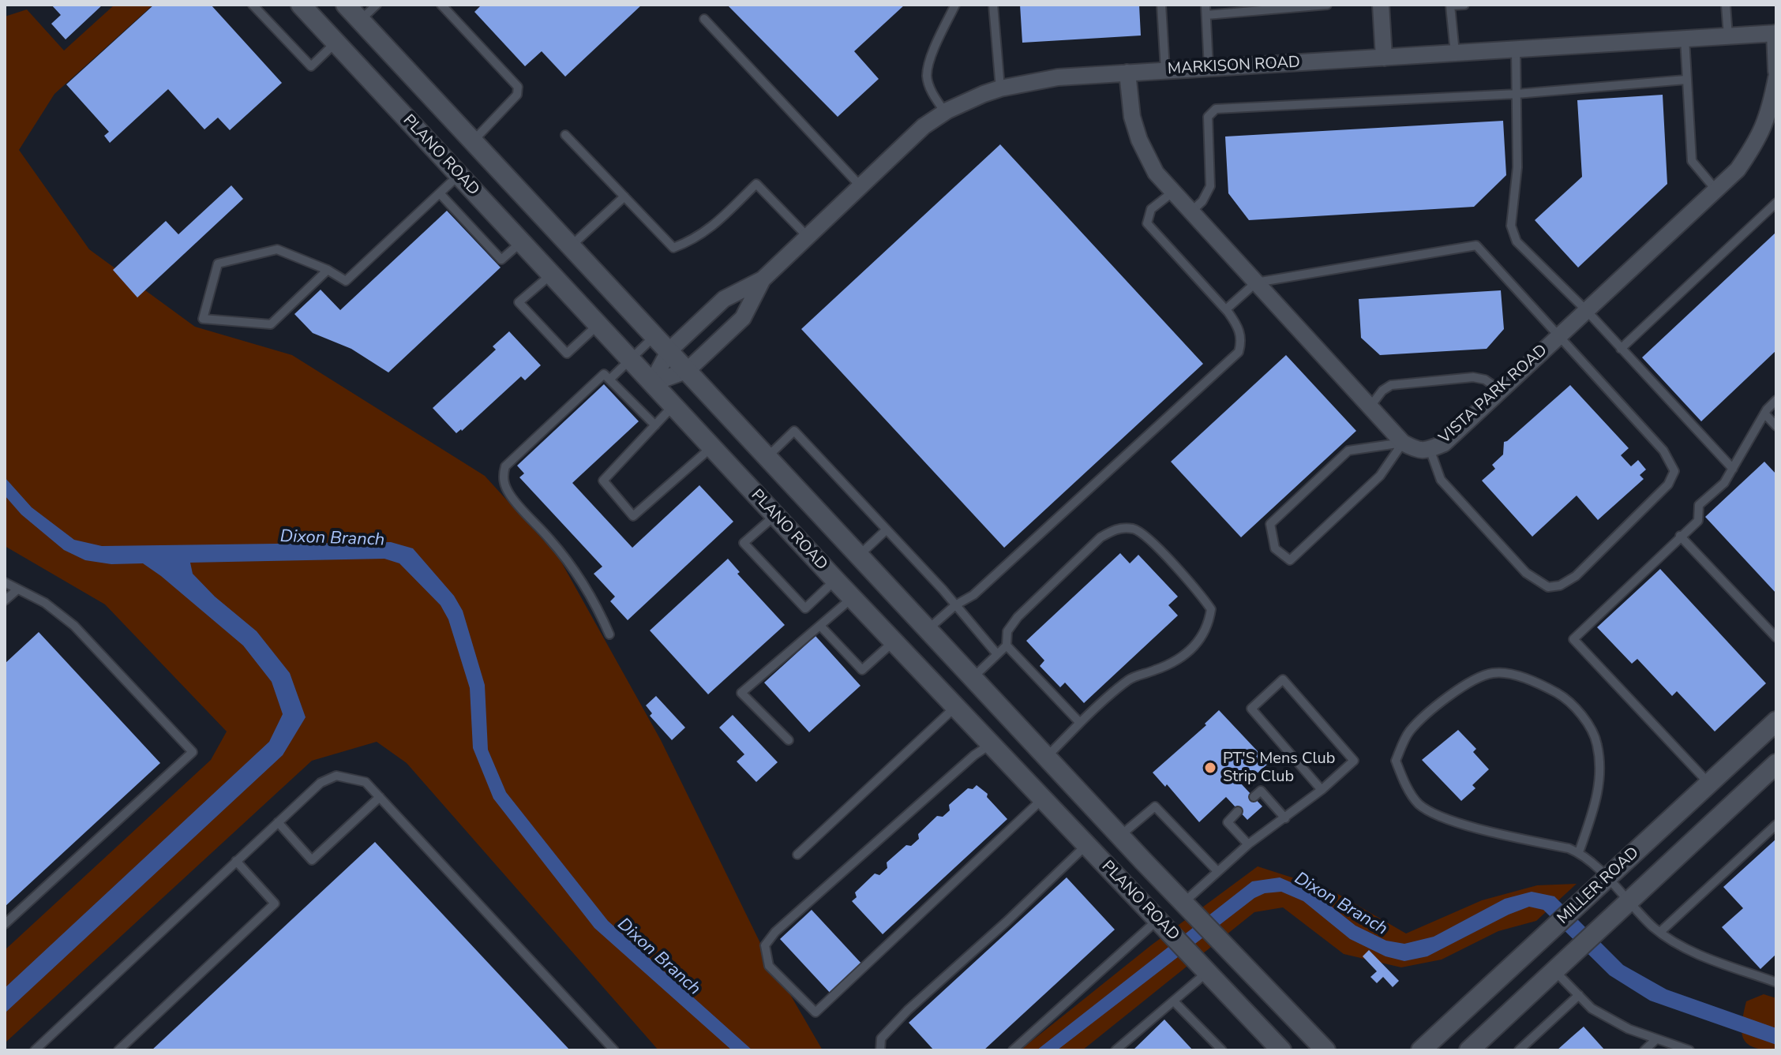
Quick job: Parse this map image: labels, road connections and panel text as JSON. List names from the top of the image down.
{
  "streets": {
    "main road": ["PLANO ROAD", "MILLER ROAD"],
    "street": ["MARKISON ROAD", "VISTA PARK ROAD"]
  },
  "crossings": [
    ["MARKISON ROAD", "PLANO ROAD"]
  ],
  "water": ["Dixon Branch"],
  "places": ["PT'S Mens Club Strip Club"]
}
